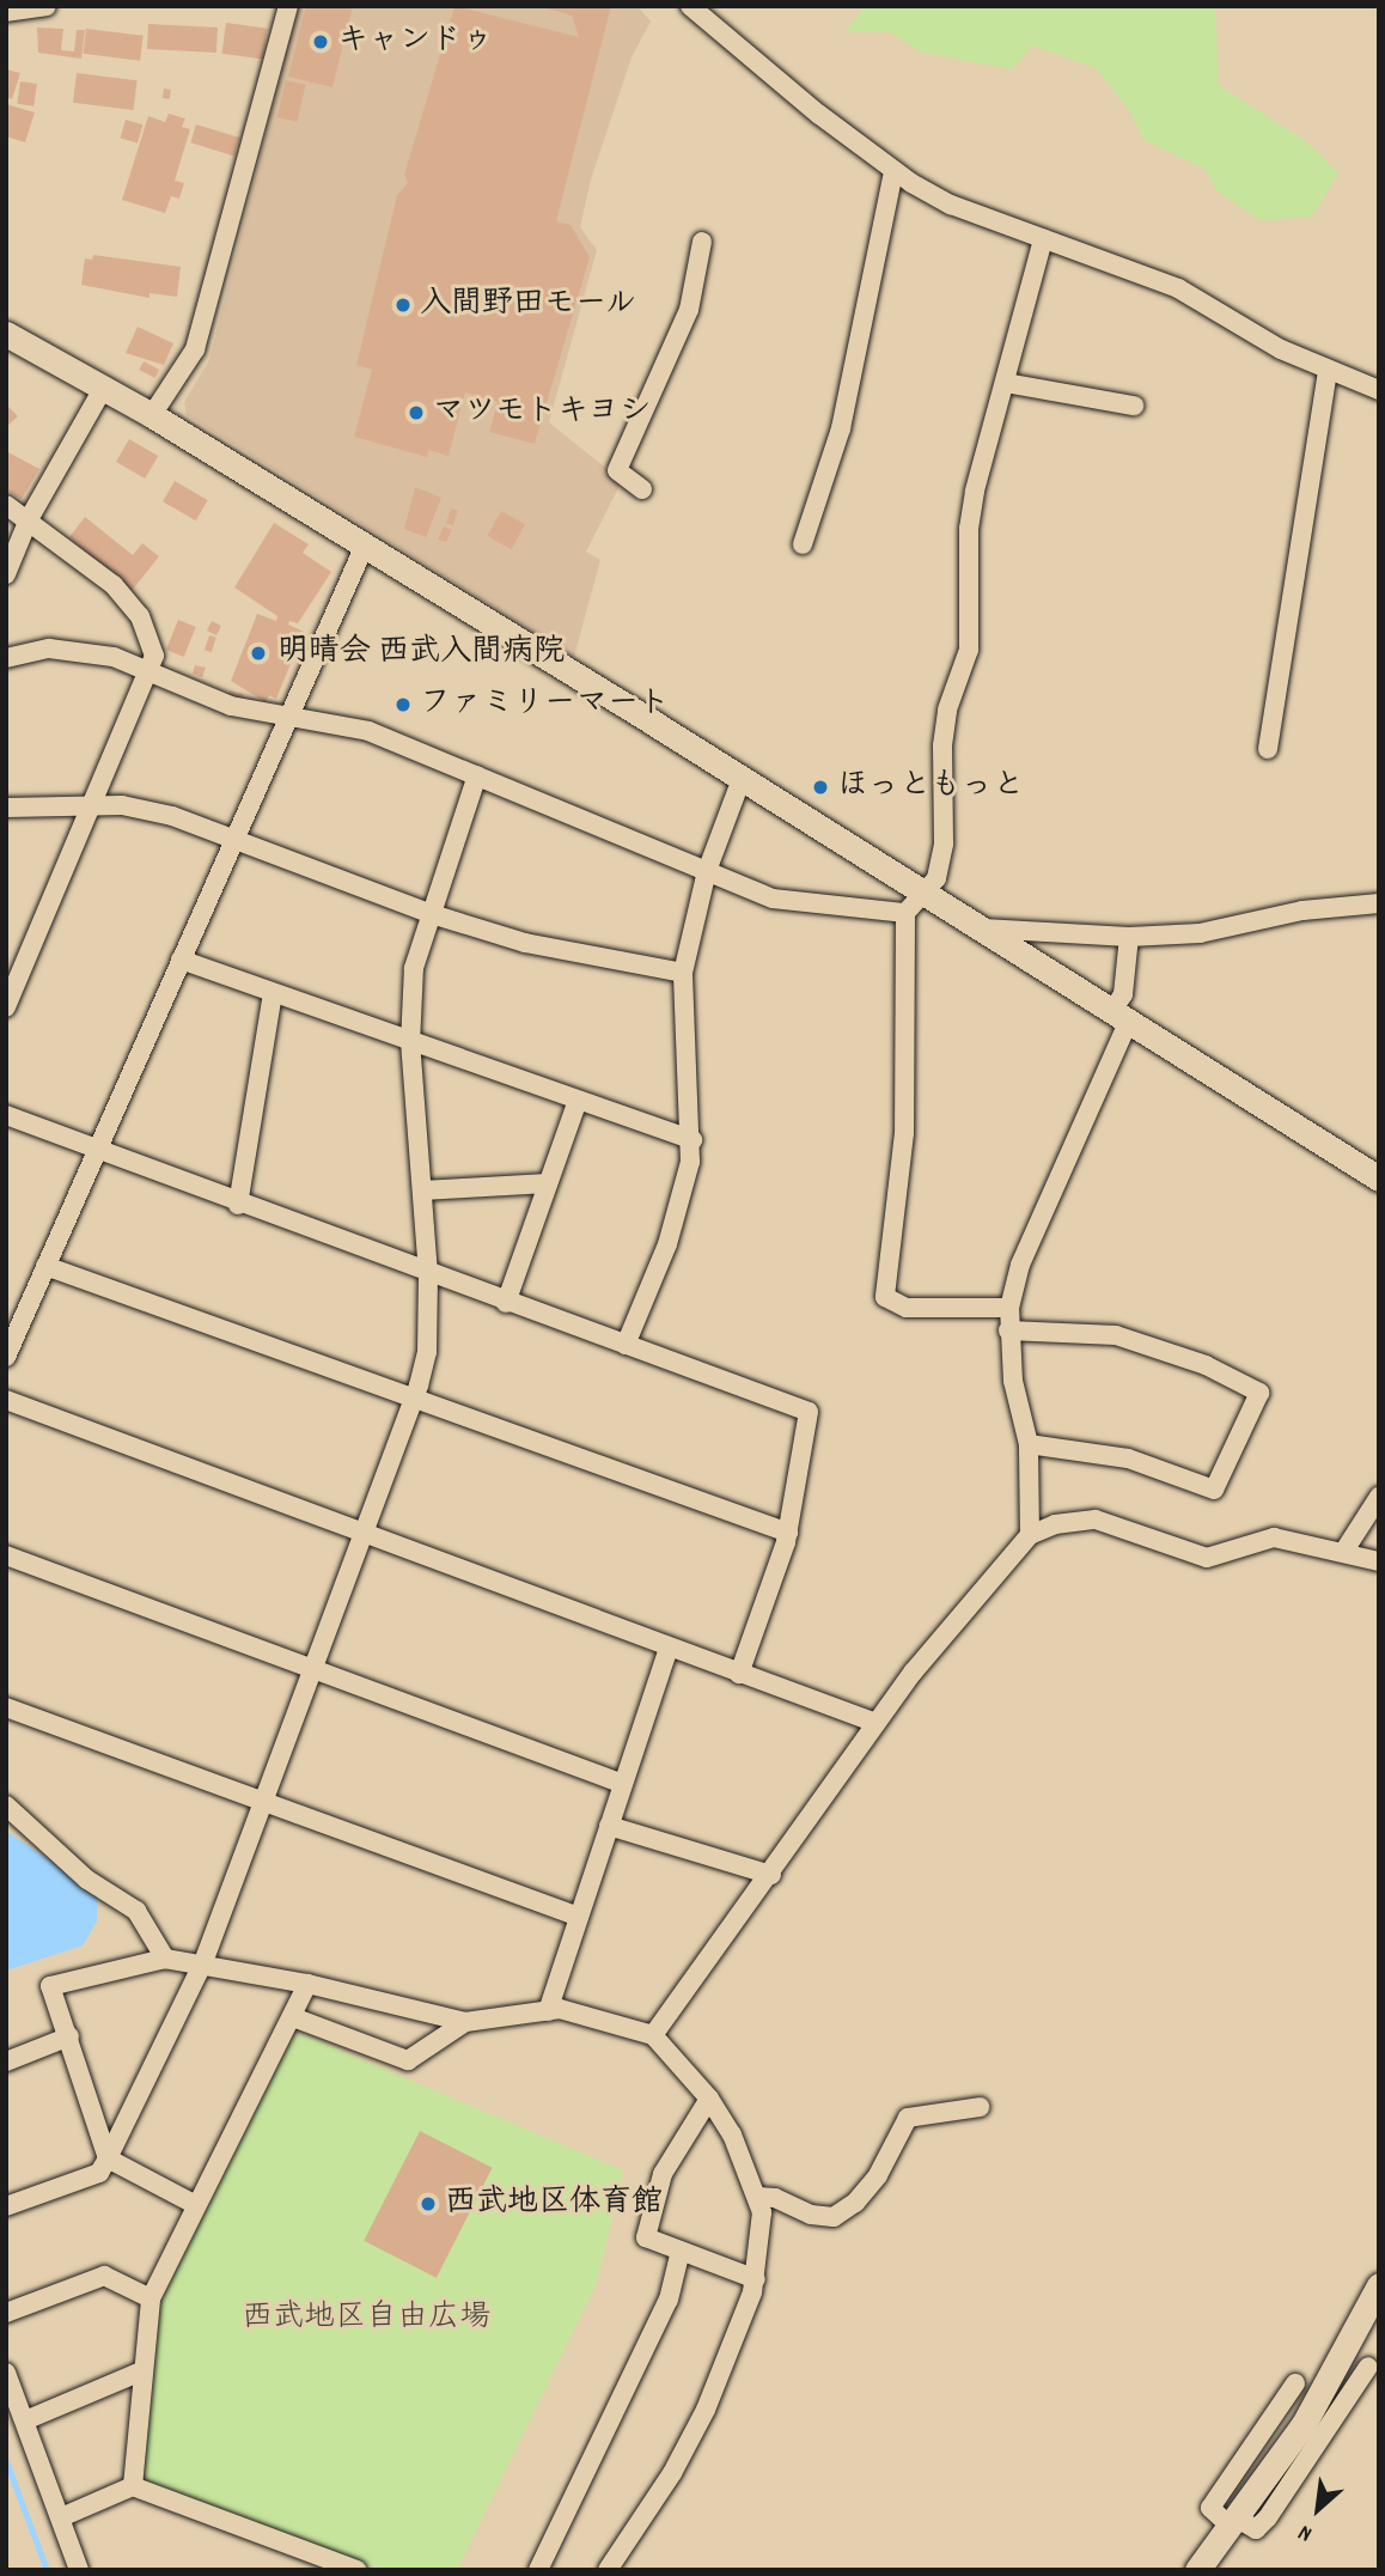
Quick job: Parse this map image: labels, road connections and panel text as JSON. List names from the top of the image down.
{
  "parks": ["西武地区自由広場"],
  "places": [
    "キャンドゥ",
    "入間野田モール",
    "マツモトキヨシ",
    "明晴会 西武入間病院",
    "ファミリーマート",
    "ほっともっと",
    "西武地区体育館"
  ],
  "north": "bottom left"
}
